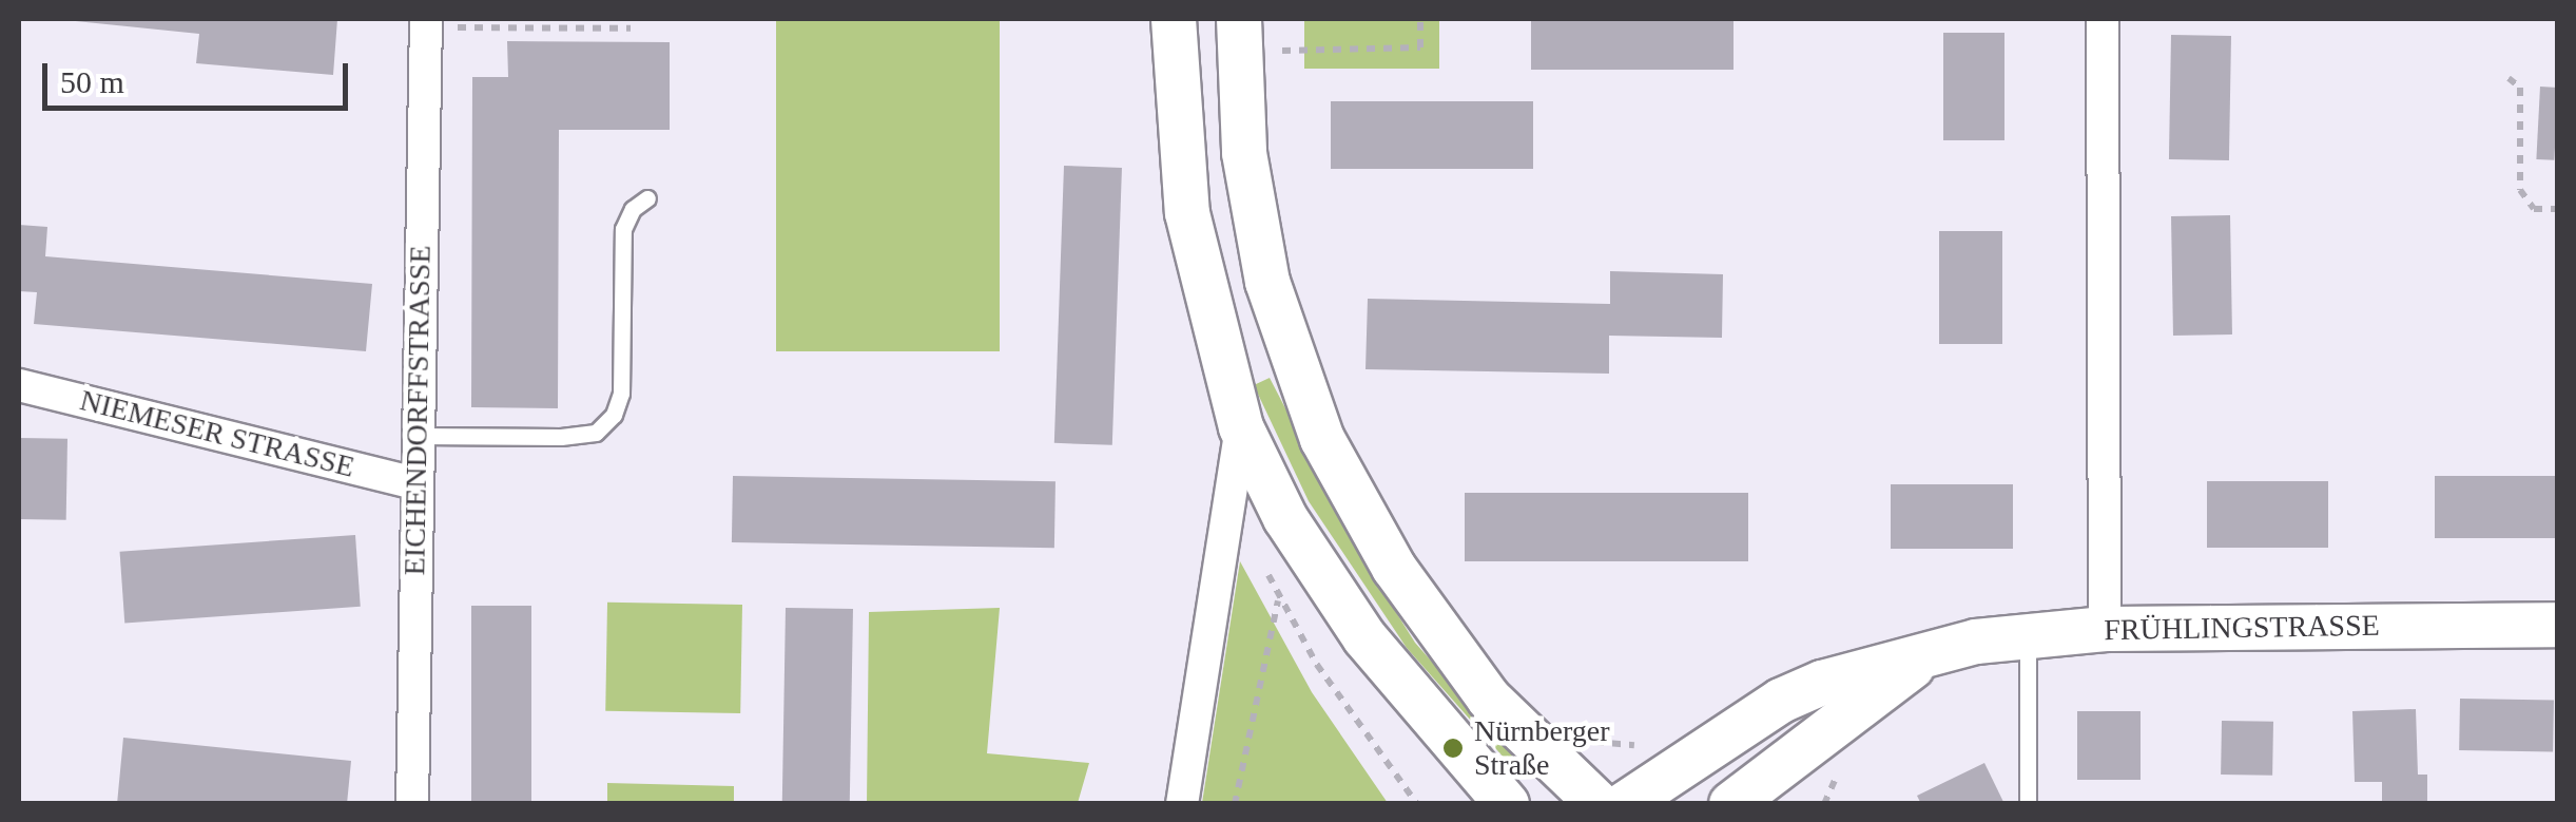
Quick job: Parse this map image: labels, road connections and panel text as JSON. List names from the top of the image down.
{
  "streets": {
    "main road": ["FRÜHLINGSTRASSE"],
    "street": ["EICHENDORFFSTRASSE", "NIEMESER STRASSE"]
  },
  "crossings": [
    ["EICHENDORFFSTRASSE", "NIEMESER STRASSE"]
  ],
  "places": ["Nürnberger Straße"],
  "scale_bar": "50 m"
}
